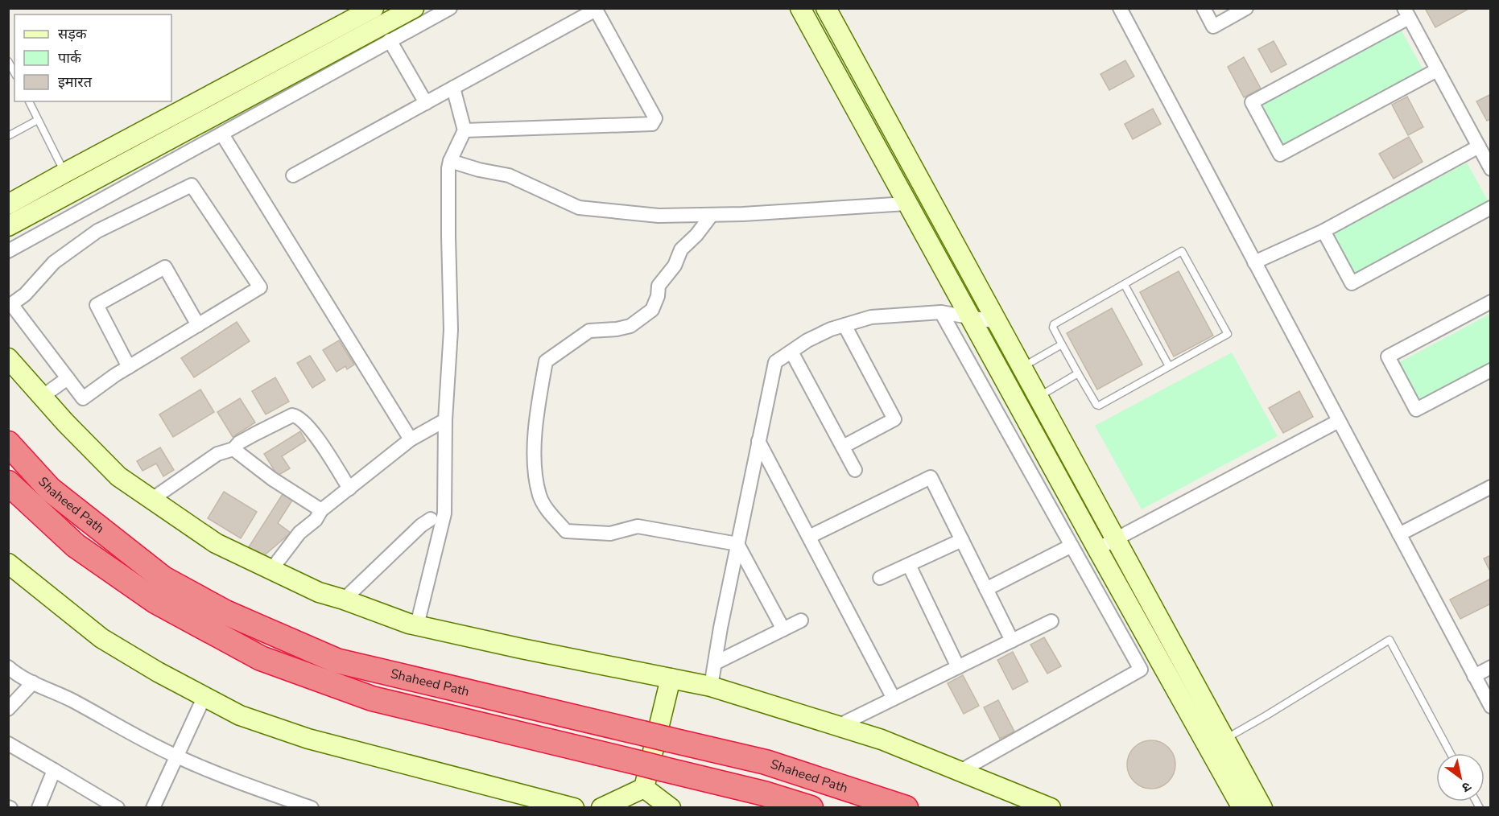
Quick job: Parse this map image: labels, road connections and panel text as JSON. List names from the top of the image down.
{
  "streets": {
    "highway": ["Shaheed Path"]
  },
  "legend": ["सड़क", "पार्क", "इमारत"],
  "north": "bottom right"
}
